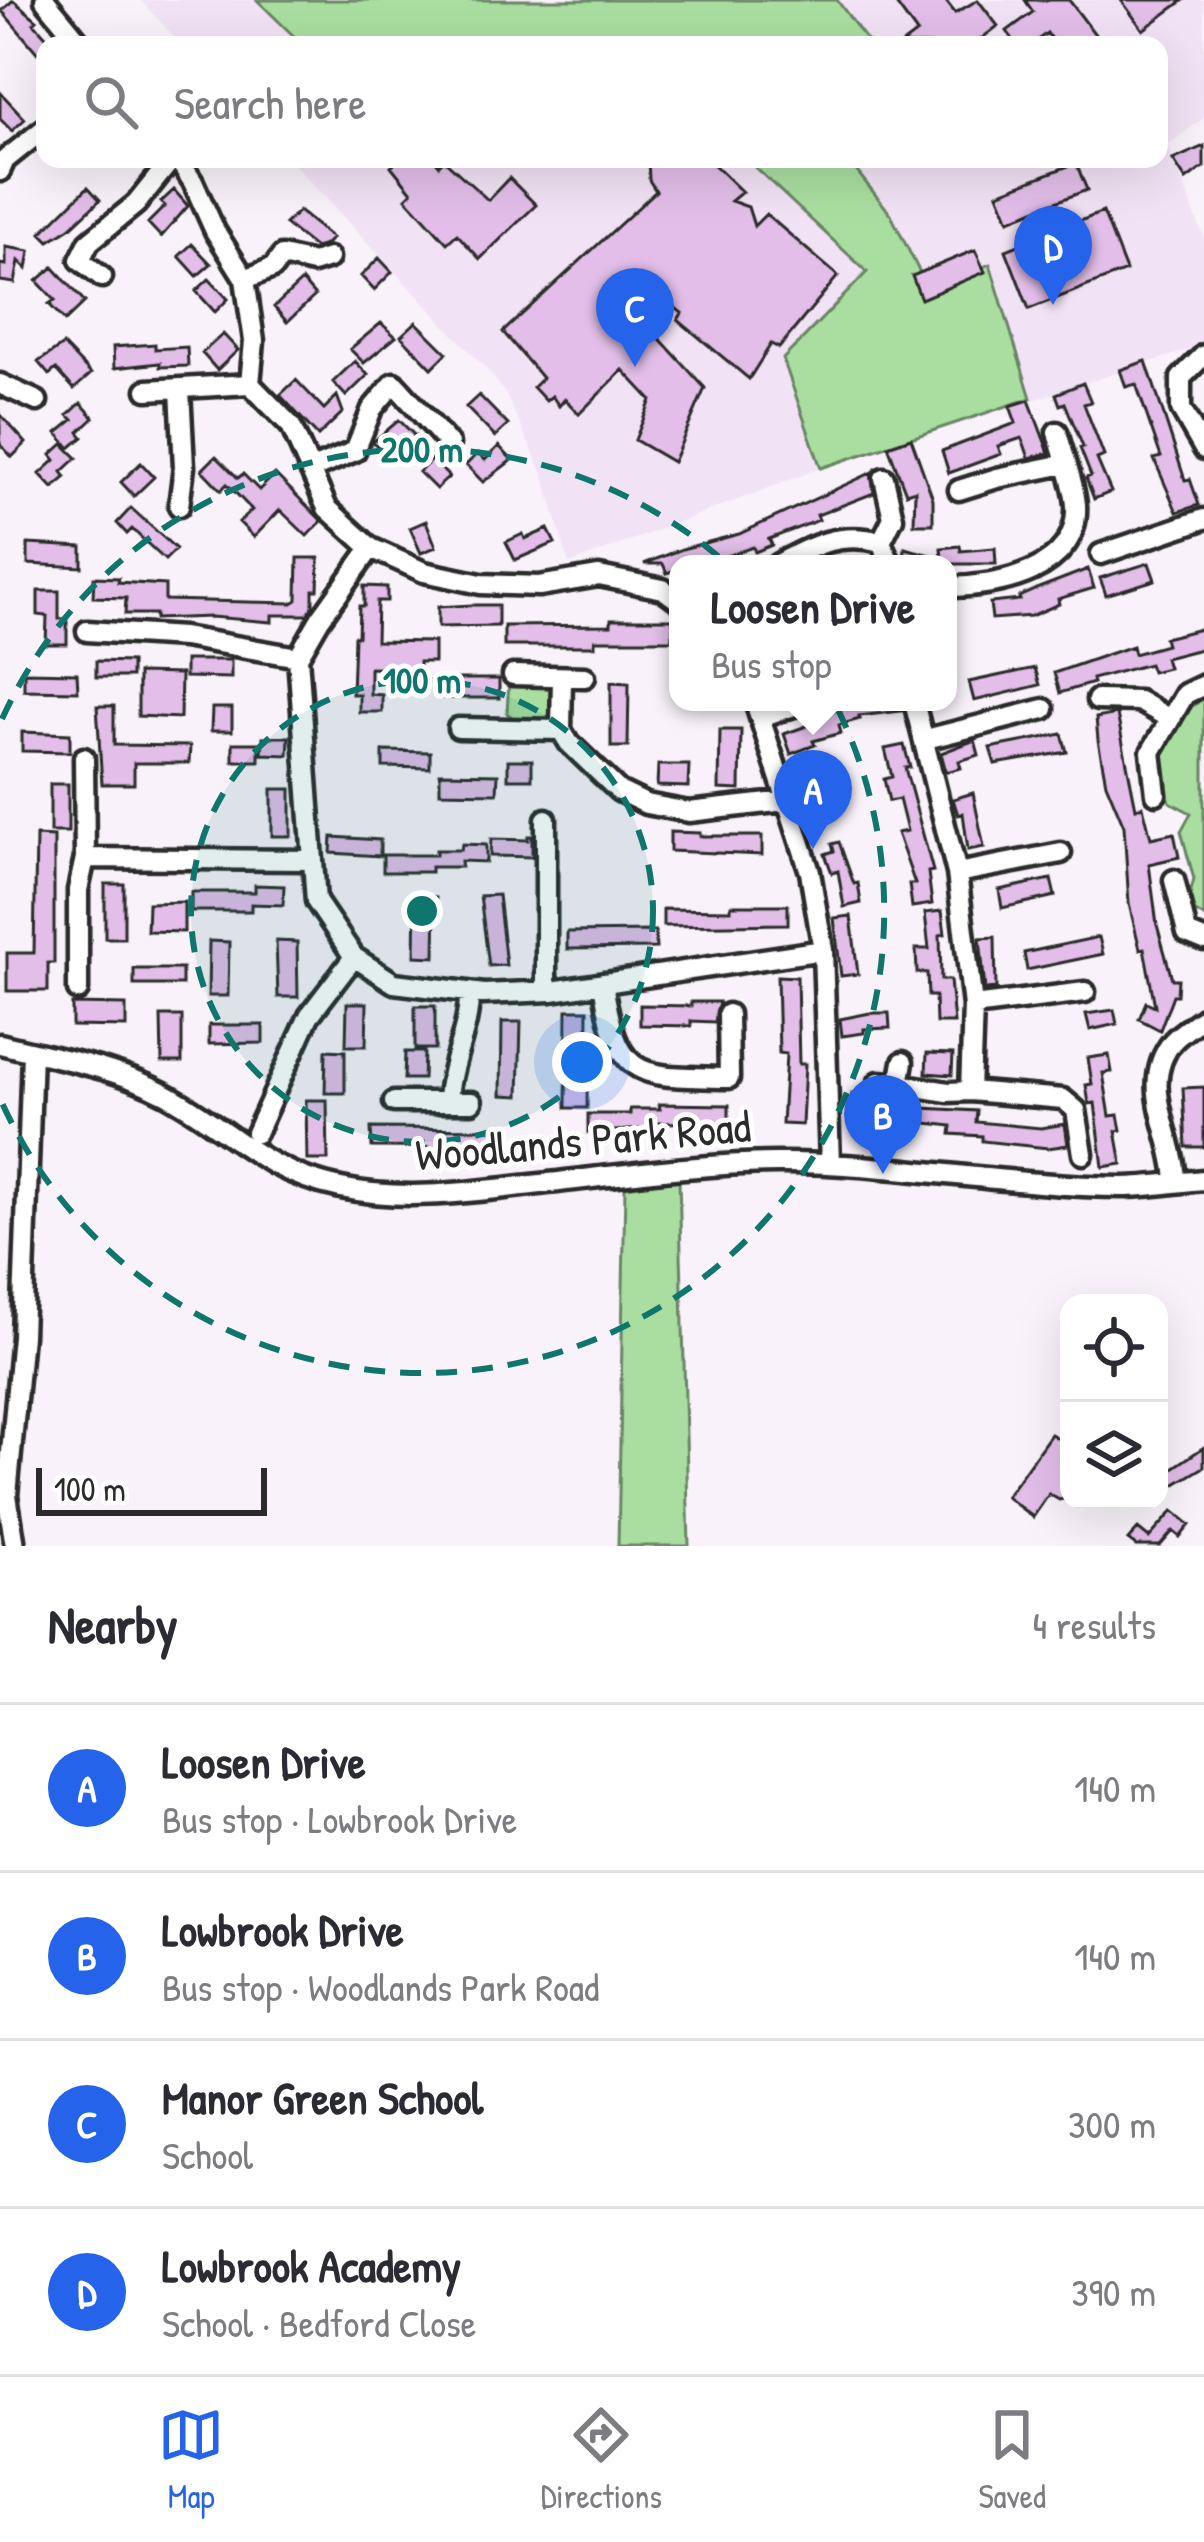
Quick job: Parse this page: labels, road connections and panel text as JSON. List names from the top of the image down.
{
  "streets": {
    "street": ["Woodlands Park Road"]
  },
  "scale_bar": "100 m",
  "page": {
    "search": "Search here",
    "pins": [
      "D",
      "C",
      "A",
      "B"
    ],
    "popup": ["Loosen Drive", "Bus stop"],
    "scale": "100 m",
    "heading": ["Nearby", "4 results"],
    "list": [
      {
        "mark": "A",
        "name": "Loosen Drive",
        "note": "Bus stop · Lowbrook Drive",
        "value": "140 m"
      },
      {
        "mark": "B",
        "name": "Lowbrook Drive",
        "note": "Bus stop · Woodlands Park Road",
        "value": "140 m"
      },
      {
        "mark": "C",
        "name": "Manor Green School",
        "note": "School",
        "value": "300 m"
      },
      {
        "mark": "D",
        "name": "Lowbrook Academy",
        "note": "School · Bedford Close",
        "value": "390 m"
      }
    ],
    "nav": ["Map", "Directions", "Saved"]
  },
  "rings": ["200 m", "100 m"]
}
